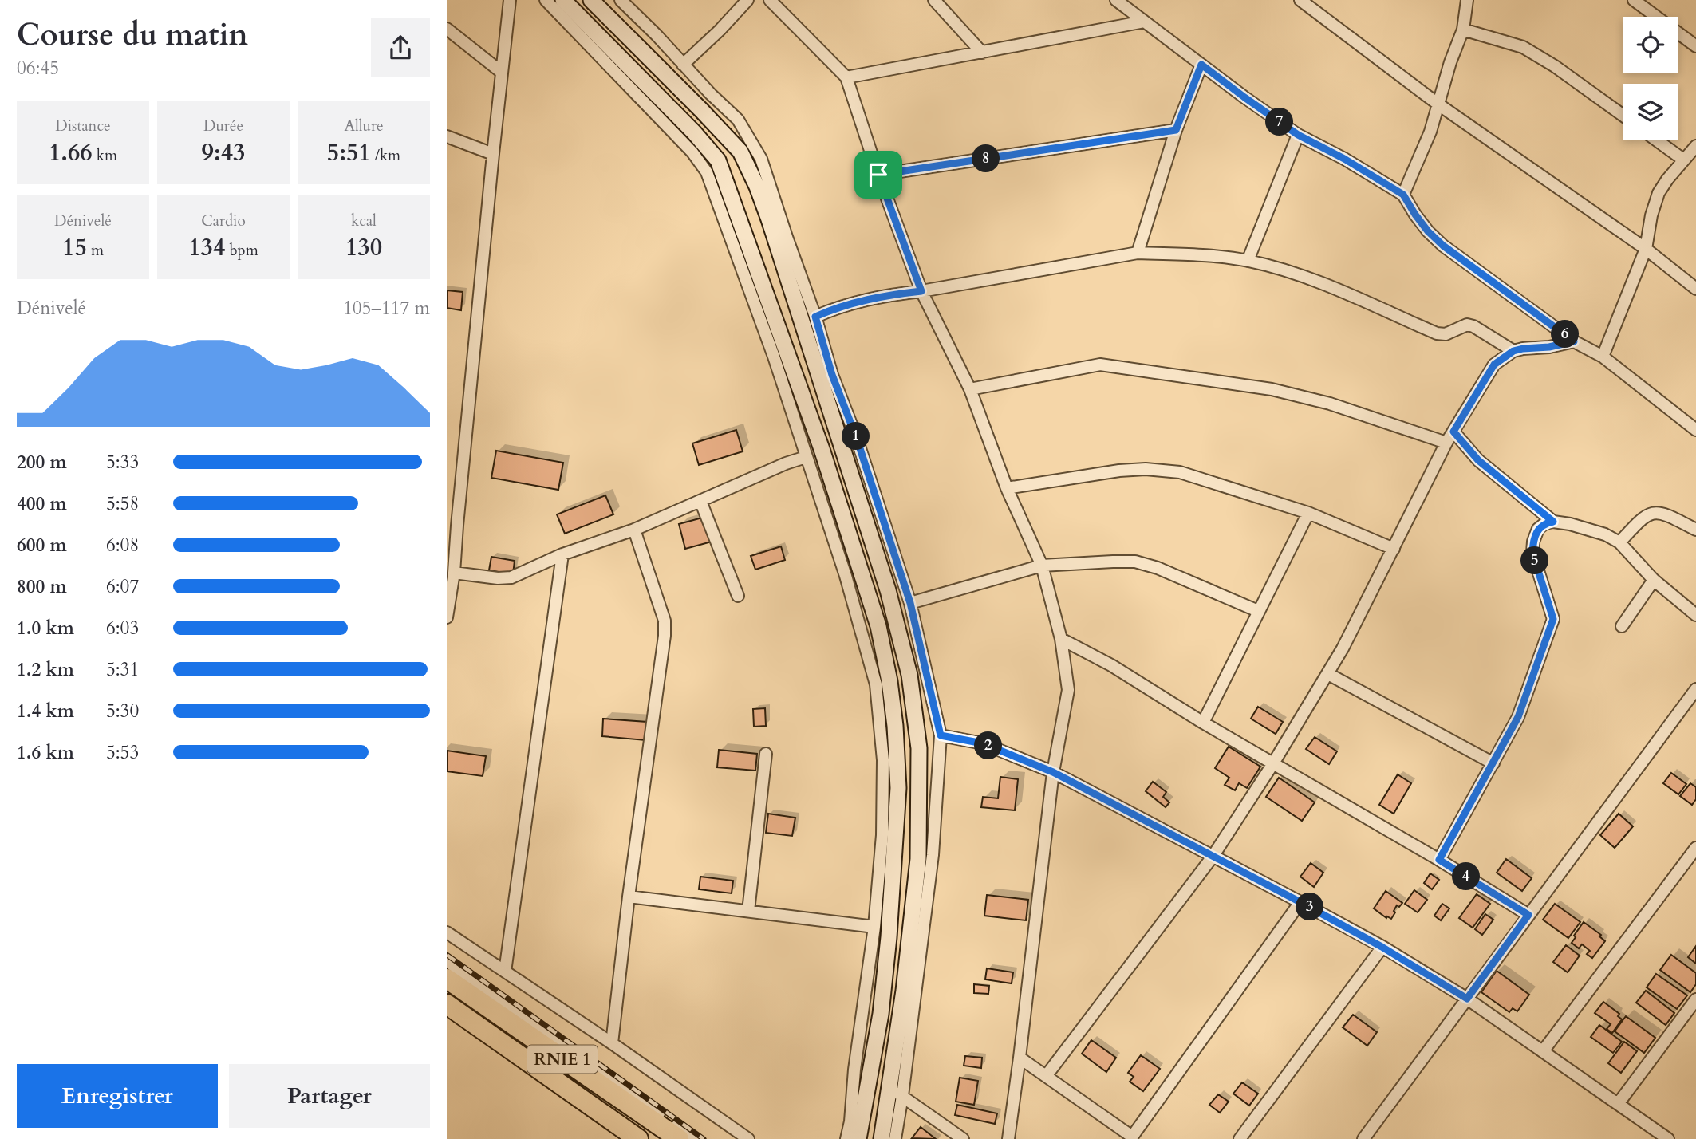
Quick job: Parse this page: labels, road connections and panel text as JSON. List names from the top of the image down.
{
  "streets": {
    "highway": ["RNIE 1"]
  },
  "page": {
    "heading": ["Course du matin", "06:45"],
    "stats": [
      ["Distance", "1.66 km"],
      ["Durée", "9:43"],
      ["Allure", "5:51 /km"],
      ["Dénivelé", "15 m"],
      ["Cardio", "134 bpm"],
      ["kcal", "130"]
    ],
    "pins": [
      "7",
      "8",
      "6",
      "1",
      "5",
      "2",
      "4",
      "3"
    ],
    "chart": ["Dénivelé", "105–117 m"],
    "list": [
      {
        "name": "200 m",
        "note": "5:33"
      },
      {
        "name": "400 m",
        "note": "5:58"
      },
      {
        "name": "600 m",
        "note": "6:08"
      },
      {
        "name": "800 m",
        "note": "6:07"
      },
      {
        "name": "1.0 km",
        "note": "6:03"
      },
      {
        "name": "1.2 km",
        "note": "5:31"
      },
      {
        "name": "1.4 km",
        "note": "5:30"
      },
      {
        "name": "1.6 km",
        "note": "5:53"
      }
    ],
    "buttons": ["Enregistrer", "Partager"]
  }
}
